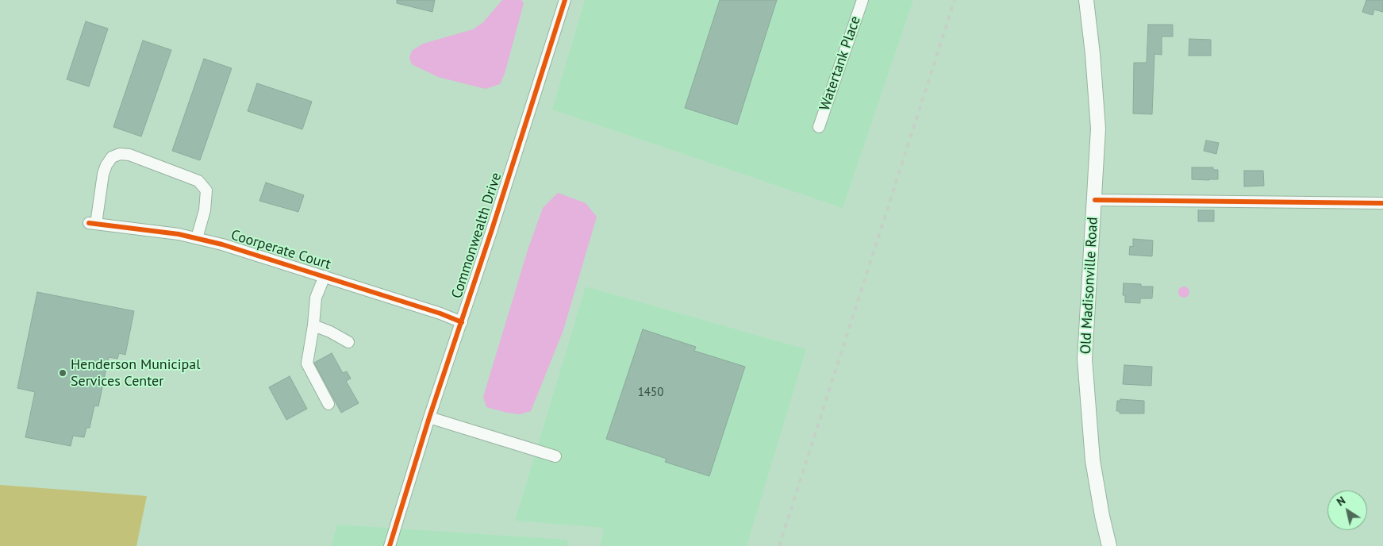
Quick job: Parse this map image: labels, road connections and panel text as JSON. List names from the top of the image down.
{
  "streets": {
    "main road": ["Old Madisonville Road"],
    "street": ["Watertank Place", "Commonwealth Drive", "Coorperate Court"]
  },
  "crossings": [
    ["Commonwealth Drive", "Coorperate Court"]
  ],
  "places": ["Henderson Municipal Services Center"],
  "house_numbers": ["1450"],
  "north": "top left"
}
